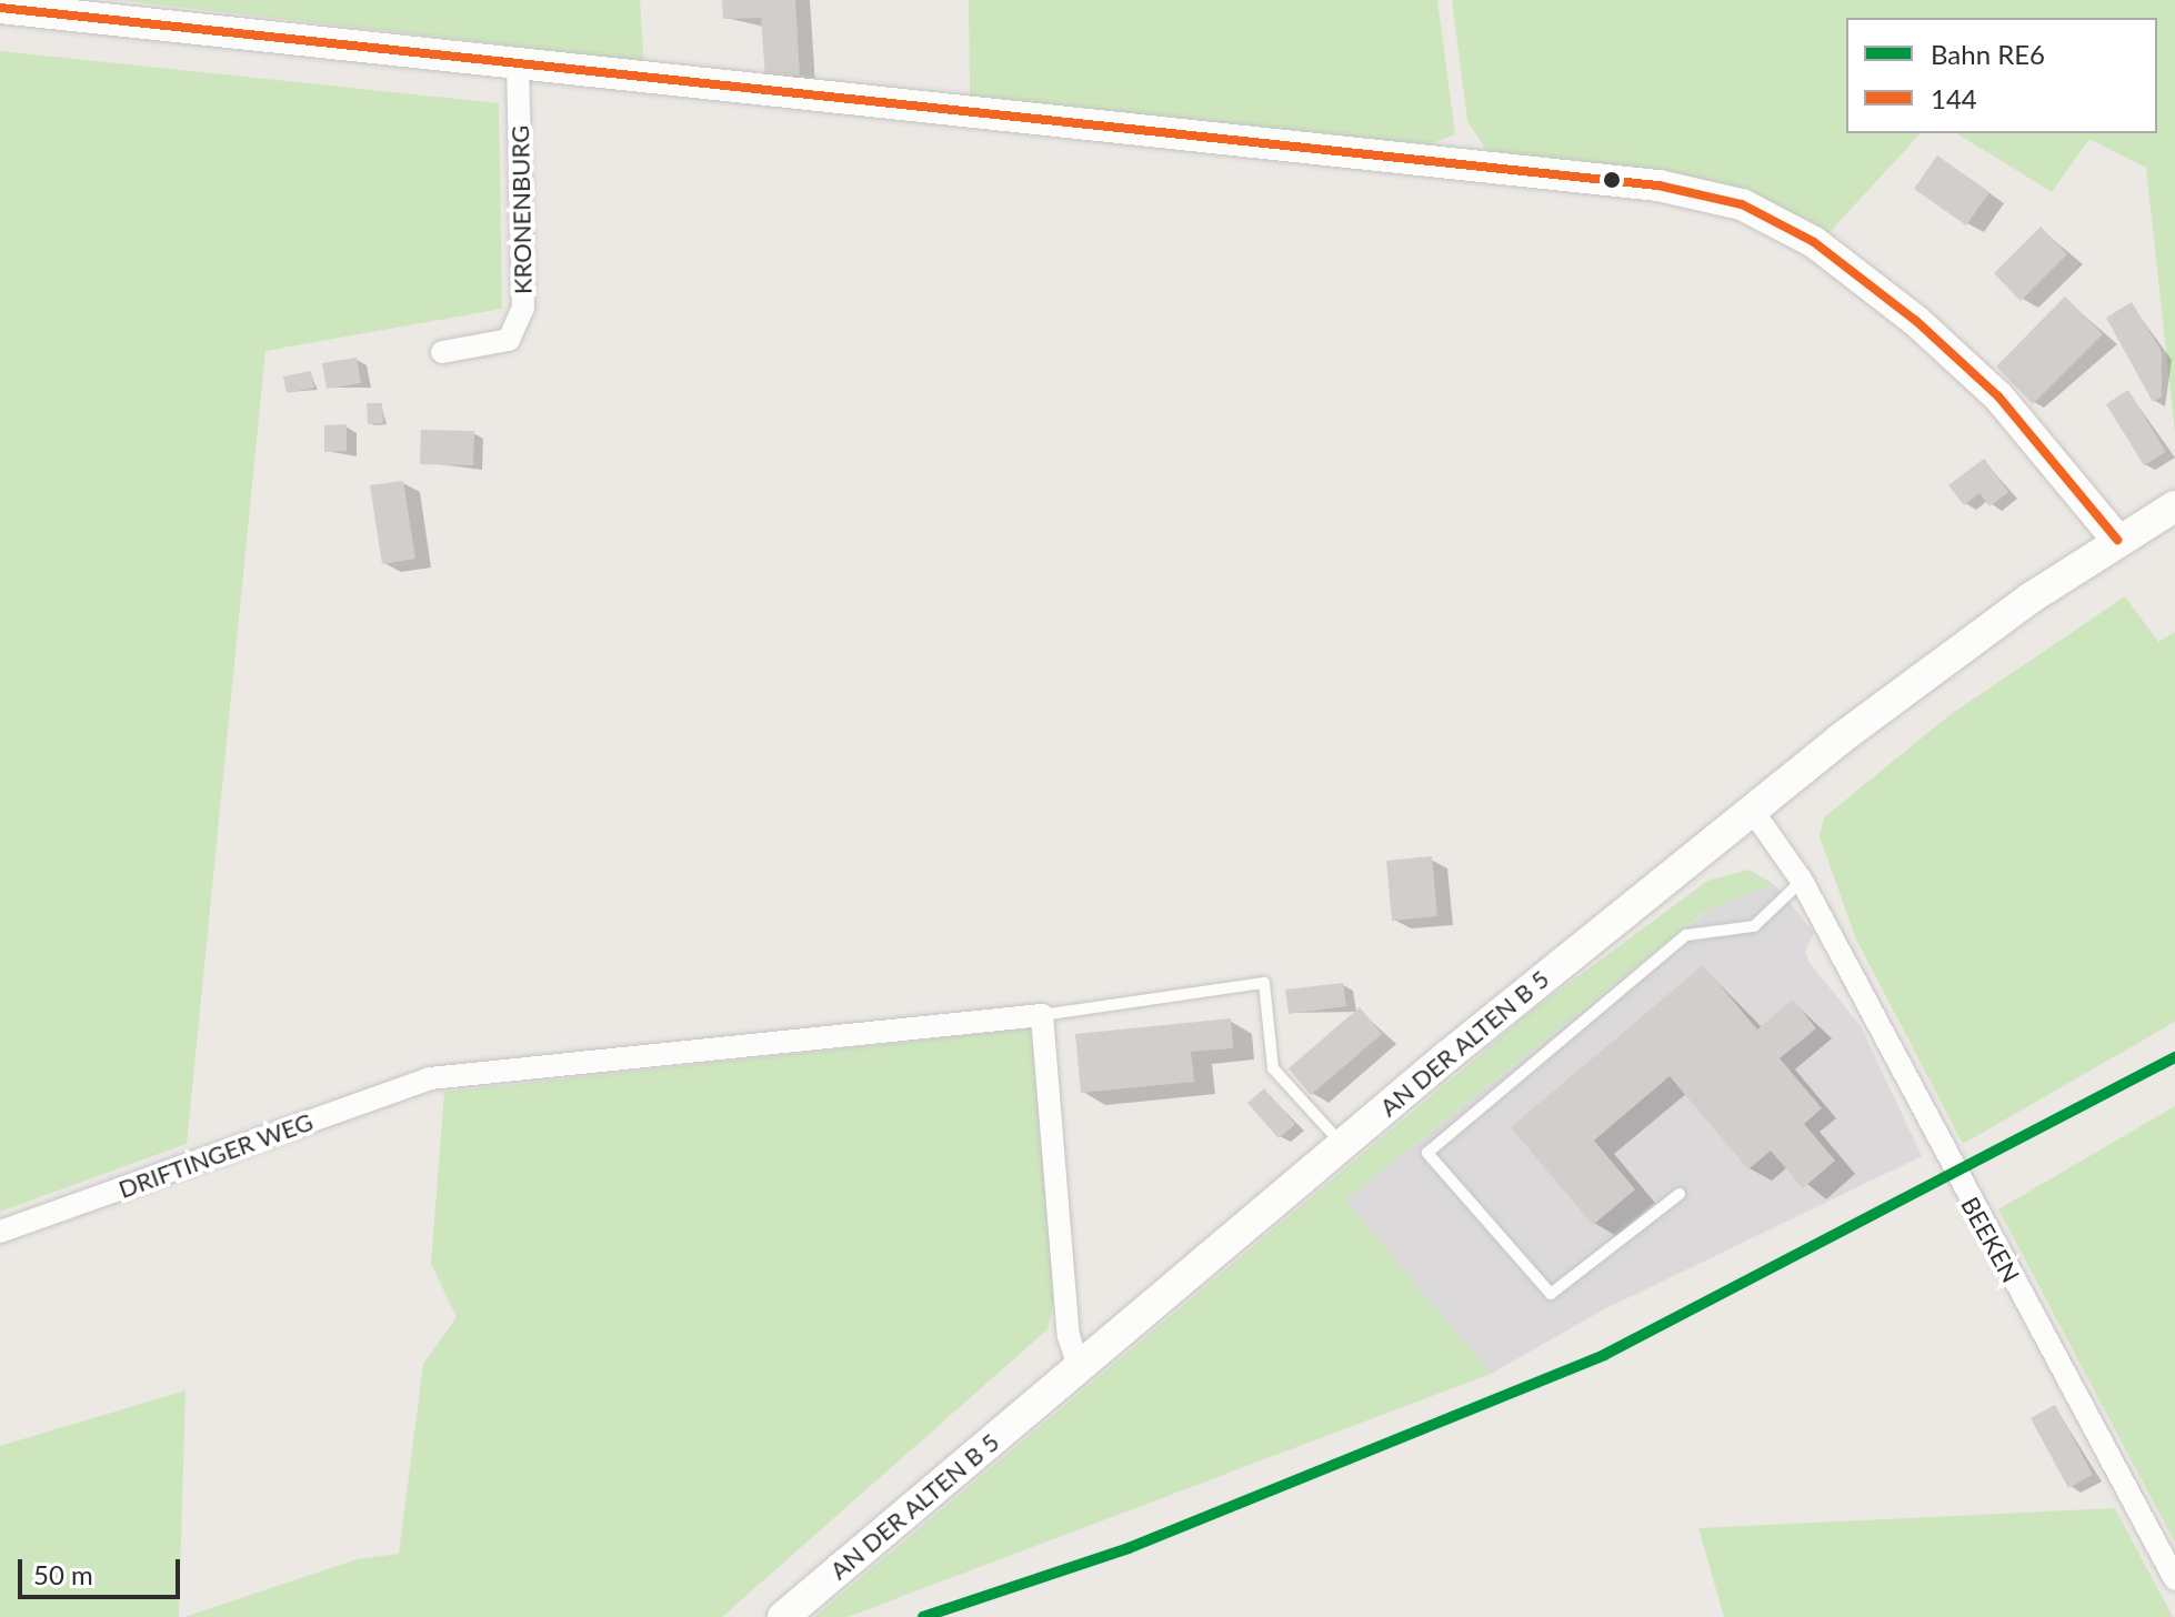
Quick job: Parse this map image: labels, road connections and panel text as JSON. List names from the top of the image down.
{
  "streets": {
    "main road": ["AN DER ALTEN B 5"],
    "street": ["KRONENBURG", "DRIFTINGER WEG", "BEEKEN"]
  },
  "crossings": [
    ["AN DER ALTEN B 5", "BEEKEN"]
  ],
  "lines": ["transit line 144", "rail line RE6"],
  "legend": ["Bahn RE6", "144"],
  "scale_bar": "50 m"
}
